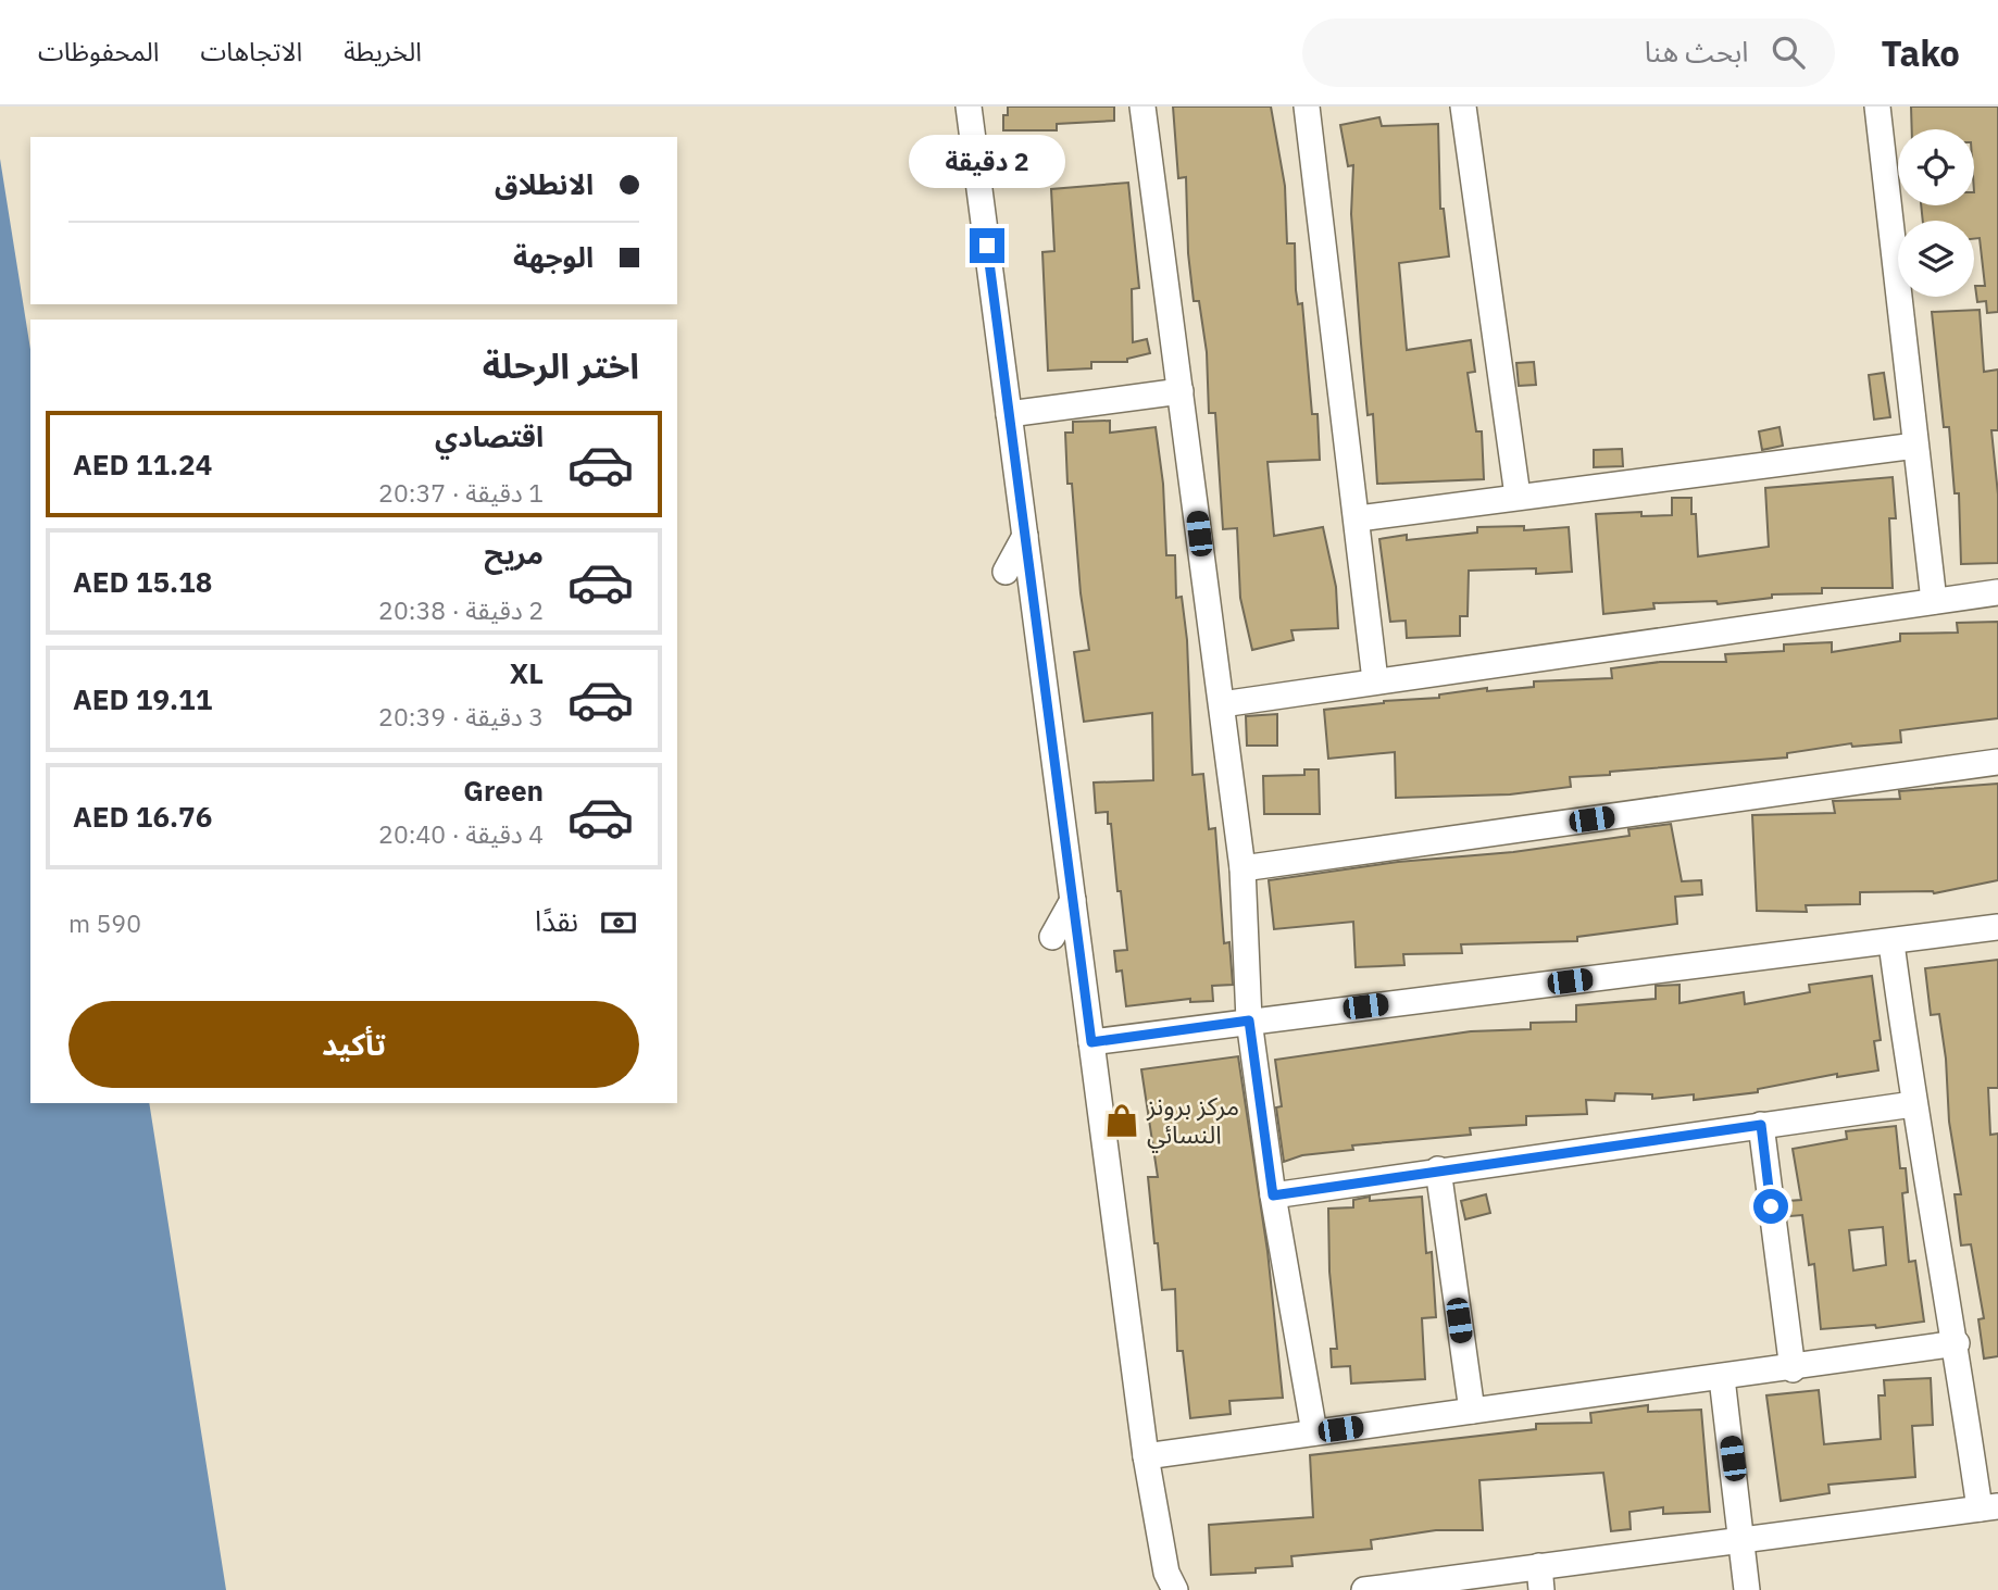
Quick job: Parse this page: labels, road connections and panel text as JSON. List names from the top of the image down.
{
  "places": {
    "shop": ["مركز برونز النسائي"]
  },
  "page": {
    "header": "Tako",
    "search": "ابحث هنا",
    "nav": ["الخريطة", "الاتجاهات", "المحفوظات"],
    "bubble": "2 دقيقة",
    "banner": ["الانطلاق", "الوجهة"],
    "heading": "اختر الرحلة",
    "list": [
      {
        "name": "اقتصادي",
        "note": "1 دقيقة · 20:37",
        "value": "AED 11.24"
      },
      {
        "name": "مريح",
        "note": "2 دقيقة · 20:38",
        "value": "AED 15.18"
      },
      {
        "name": "XL",
        "note": "3 دقيقة · 20:39",
        "value": "AED 19.11"
      },
      {
        "name": "Green",
        "note": "4 دقيقة · 20:40",
        "value": "AED 16.76"
      }
    ],
    "pay": ["نقدًا", "590 m"],
    "buttons": "تأكيد"
  }
}
